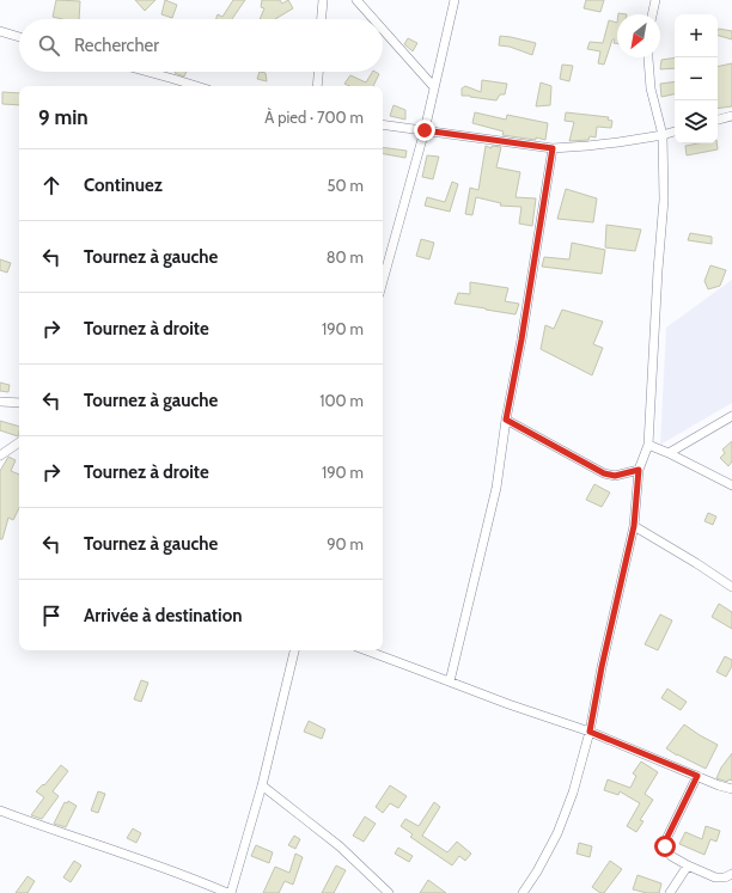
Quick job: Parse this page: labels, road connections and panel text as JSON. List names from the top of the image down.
{
  "north": "bottom left",
  "page": {
    "map_buttons": ["+", "−"],
    "search": "Rechercher",
    "heading": ["9 min", "À pied · 700 m"],
    "list": [
      ["Continuez", "50 m"],
      ["Tournez à gauche", "80 m"],
      ["Tournez à droite", "190 m"],
      ["Tournez à gauche", "100 m"],
      ["Tournez à droite", "190 m"],
      ["Tournez à gauche", "90 m"],
      "Arrivée à destination"
    ]
  }
}
